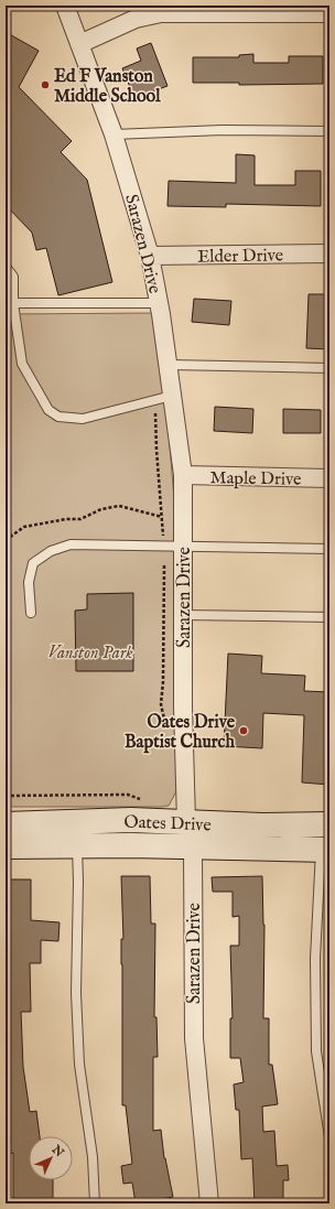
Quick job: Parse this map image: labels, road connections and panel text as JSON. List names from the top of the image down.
{
  "streets": {
    "main road": ["Oates Drive"],
    "street": ["Sarazen Drive", "Elder Drive", "Maple Drive"]
  },
  "crossings": [
    ["Sarazen Drive", "Elder Drive"],
    ["Sarazen Drive", "Maple Drive"],
    ["Sarazen Drive", "Oates Drive"]
  ],
  "parks": ["Vanston Park"],
  "places": ["Ed F Vanston Middle School", "Oates Drive Baptist Church"],
  "north": "top right"
}
